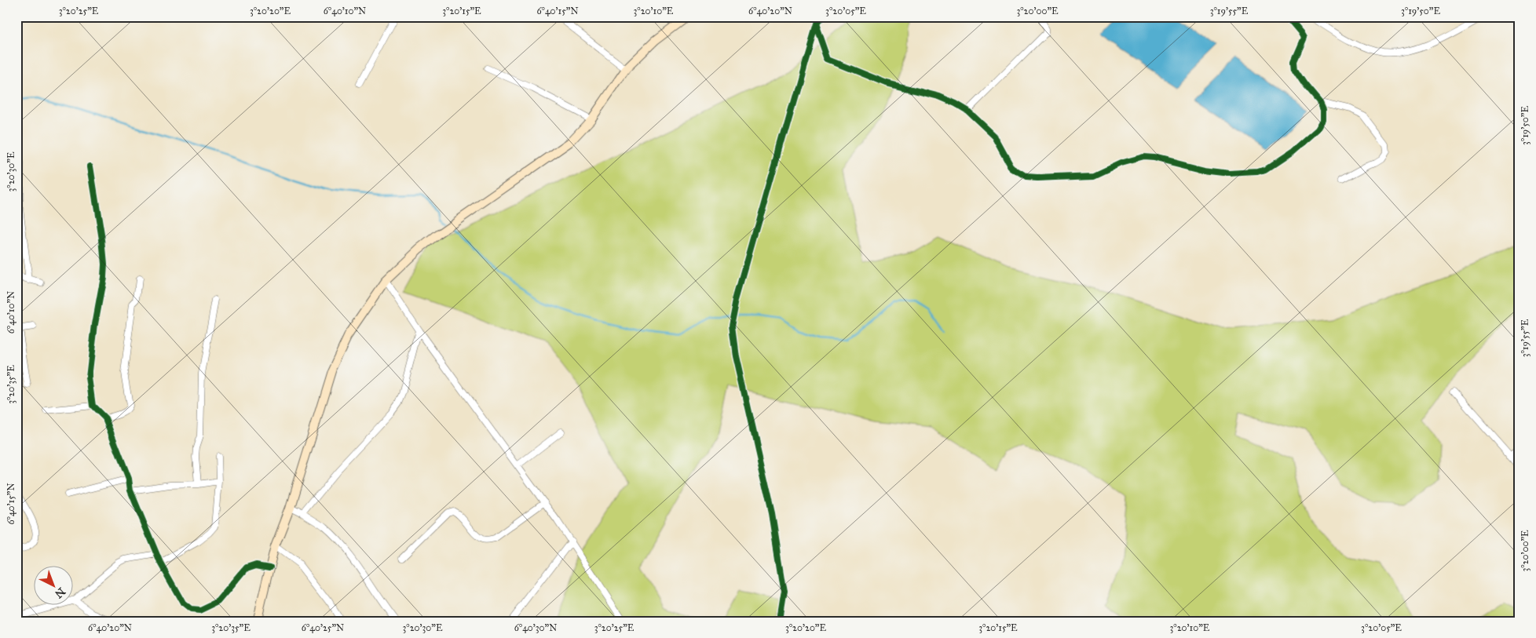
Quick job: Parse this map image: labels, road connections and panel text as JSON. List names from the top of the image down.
{
  "north": "bottom right",
  "coordinates": [
    "3°20'25\"E",
    "3°20'20\"E",
    "6°40'10\"N",
    "3°20'15\"E",
    "6°40'15\"N",
    "3°20'10\"E",
    "6°40'20\"N",
    "3°20'05\"E",
    "3°20'00\"E",
    "3°19'55\"E",
    "3°19'50\"E",
    "3°20'30\"E",
    "3°20'35\"E",
    "6°40'25\"N",
    "6°40'30\"N"
  ]
}
